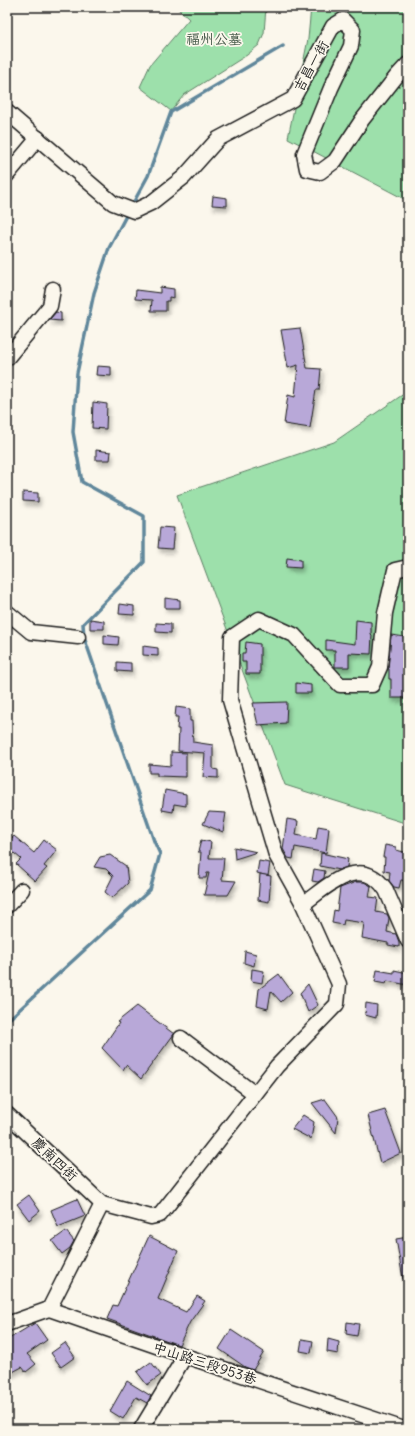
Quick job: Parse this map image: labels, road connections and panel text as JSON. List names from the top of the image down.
{
  "streets": {
    "street": ["吉昌一街", "慶南四街", "中山路三段953巷"]
  },
  "parks": ["福州公墓"]
}
